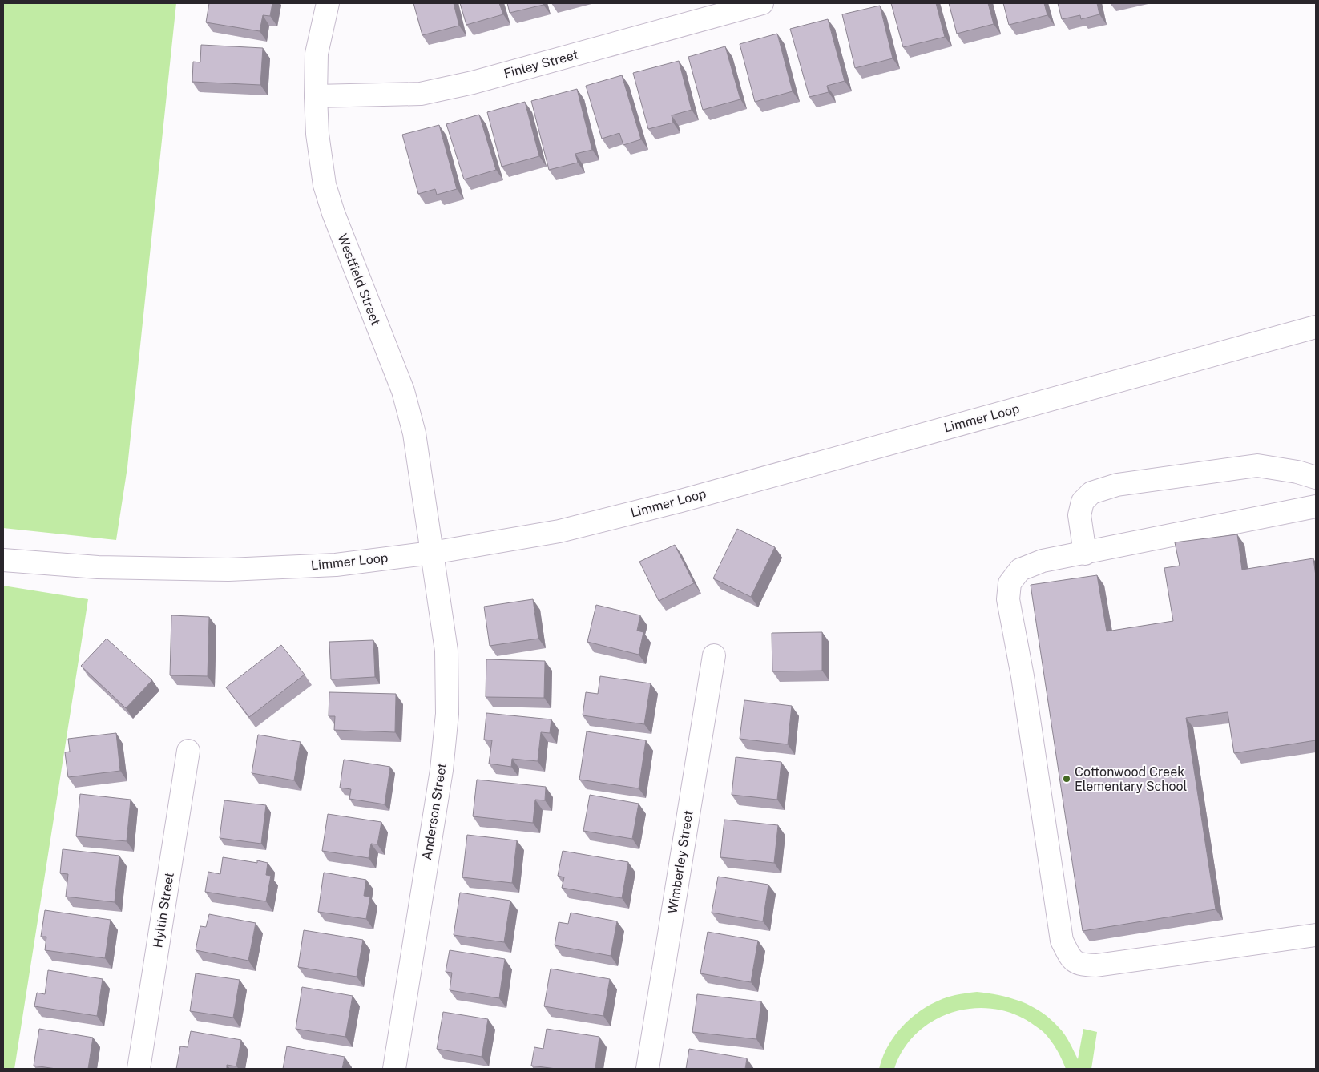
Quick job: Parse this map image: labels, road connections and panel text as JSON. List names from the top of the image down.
{
  "streets": {
    "street": [
      "Finley Street",
      "Westfield Street",
      "Limmer Loop",
      "Anderson Street",
      "Wimberley Street",
      "Hyltin Street"
    ]
  },
  "crossings": [
    ["Finley Street", "Westfield Street"],
    ["Westfield Street", "Limmer Loop"],
    ["Westfield Street", "Anderson Street"],
    ["Limmer Loop", "Anderson Street"]
  ],
  "places": ["Cottonwood Creek Elementary School"]
}
